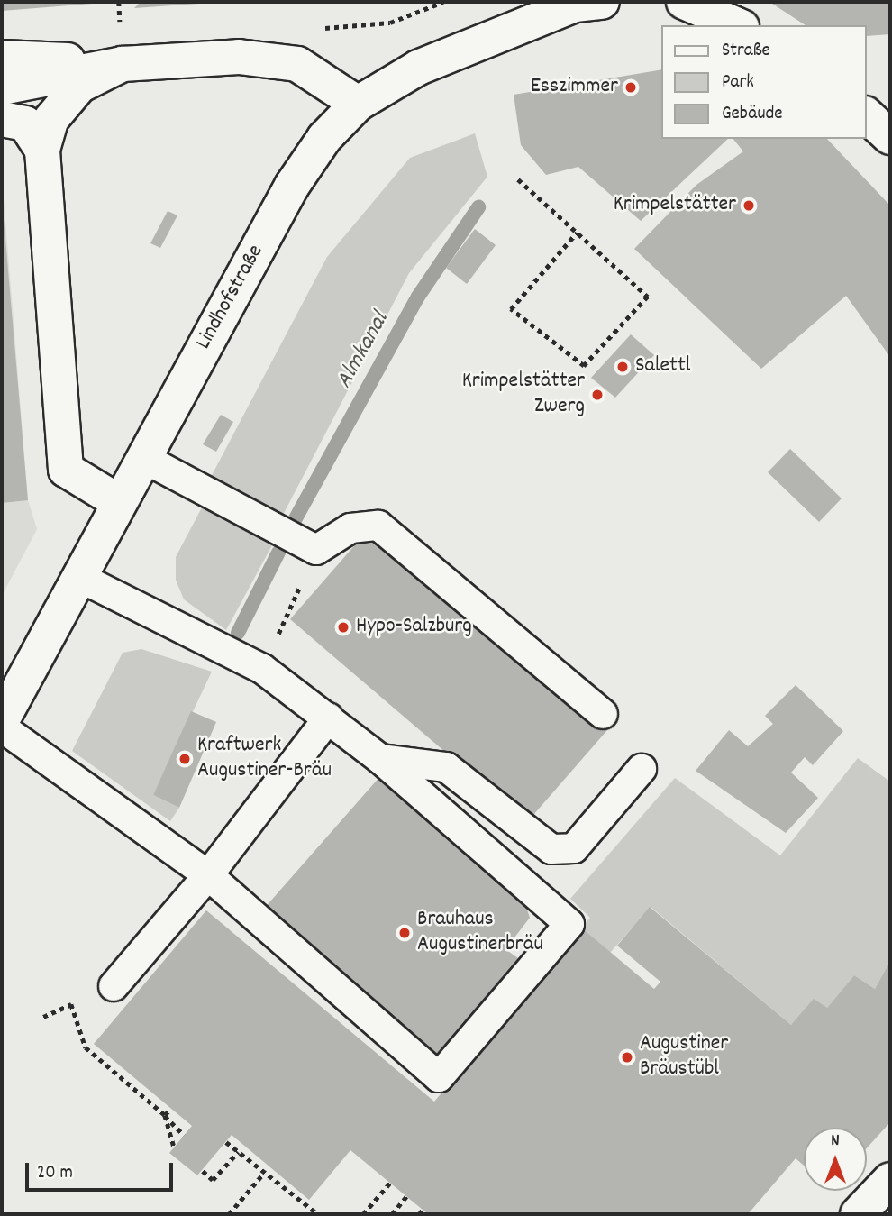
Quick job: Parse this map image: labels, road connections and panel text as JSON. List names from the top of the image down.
{
  "streets": {
    "street": ["Lindhofstraße"]
  },
  "water": ["Almkanal"],
  "places": [
    "Esszimmer",
    "Krimpelstätter",
    "Salettl",
    "Krimpelstätter Zwerg",
    "Hypo-Salzburg",
    "Kraftwerk Augustiner-Bräu",
    "Brauhaus Augustinerbräu",
    "Augustiner Bräustübl"
  ],
  "legend": ["Straße", "Park", "Gebäude"],
  "scale_bar": "20 m",
  "north": "top"
}
